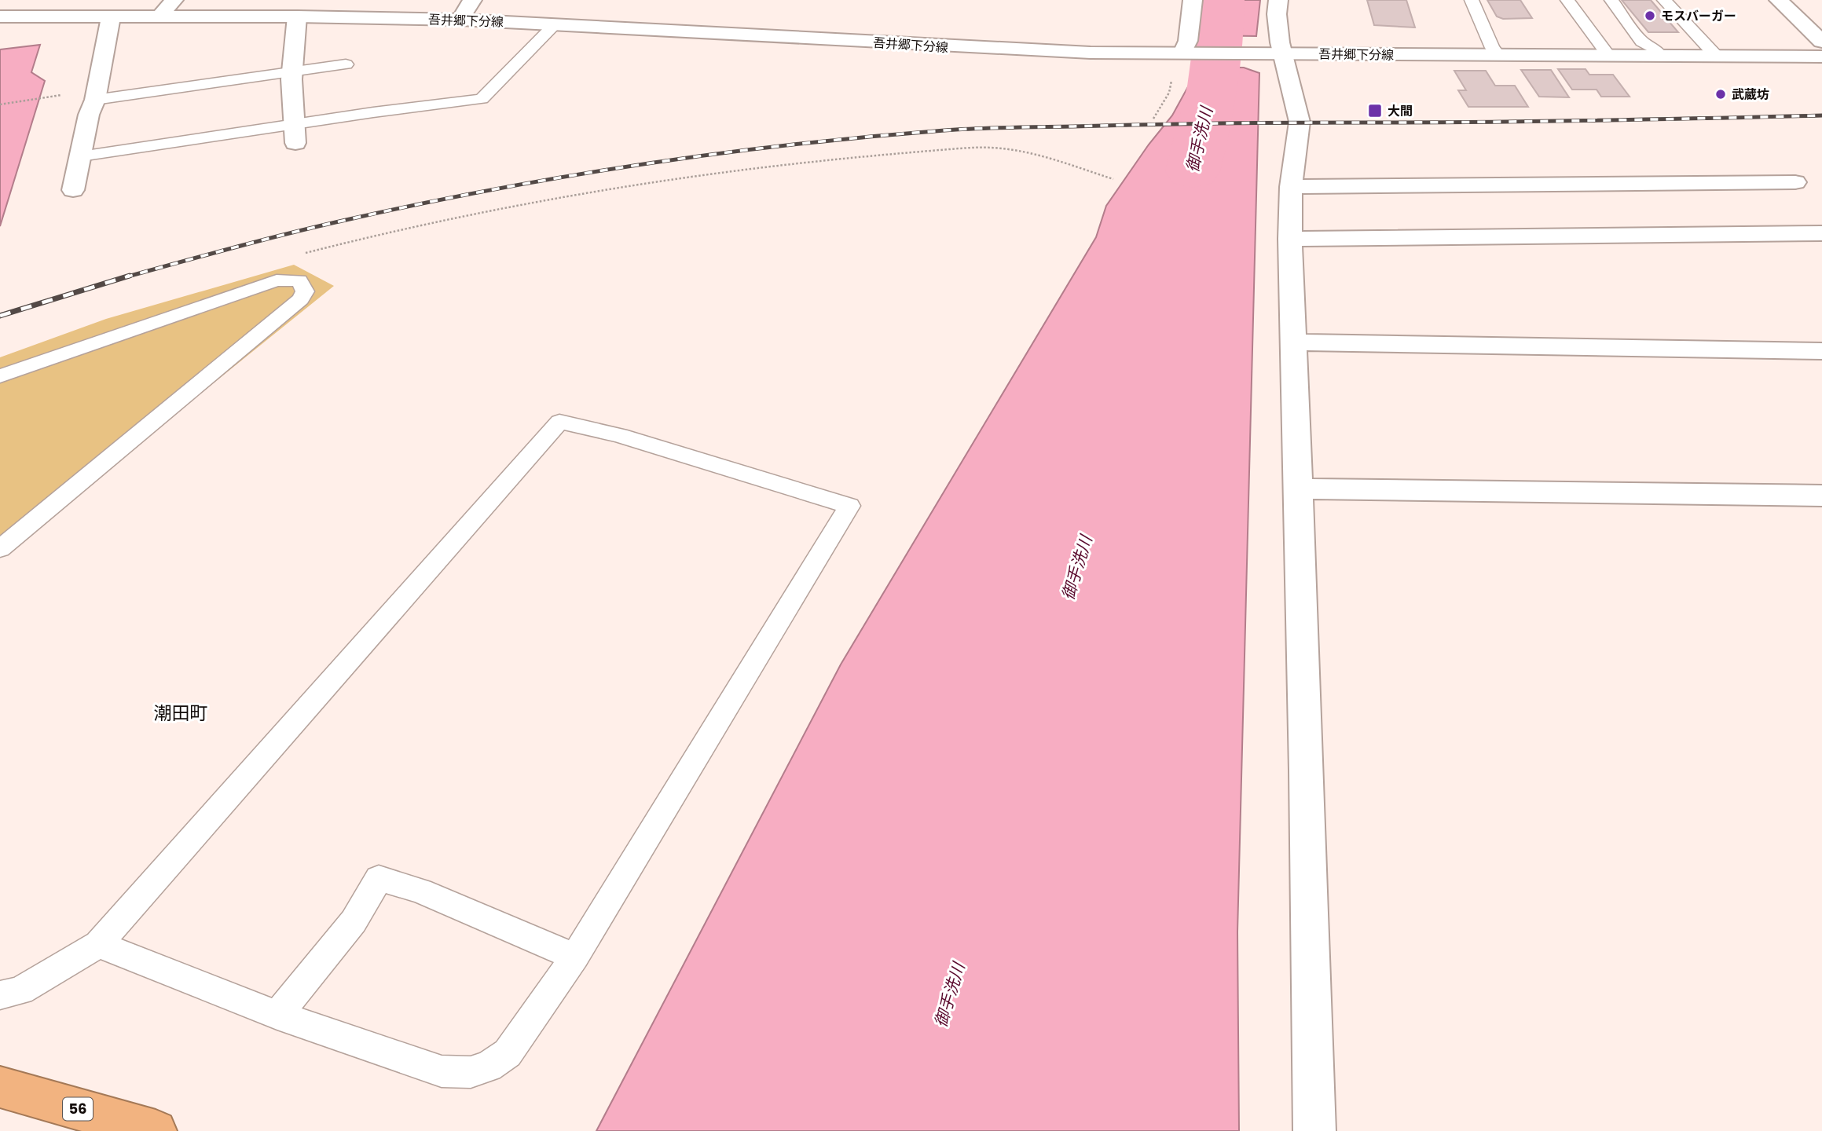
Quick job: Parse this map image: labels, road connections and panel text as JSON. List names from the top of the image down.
{
  "streets": {
    "highway": ["56"],
    "street": ["吾井郷下分線"]
  },
  "districts": ["潮田町"],
  "water": ["御手洗川"],
  "places": {
    "other": ["モスバーガー", "武蔵坊"],
    "transit": ["大間"]
  }
}
